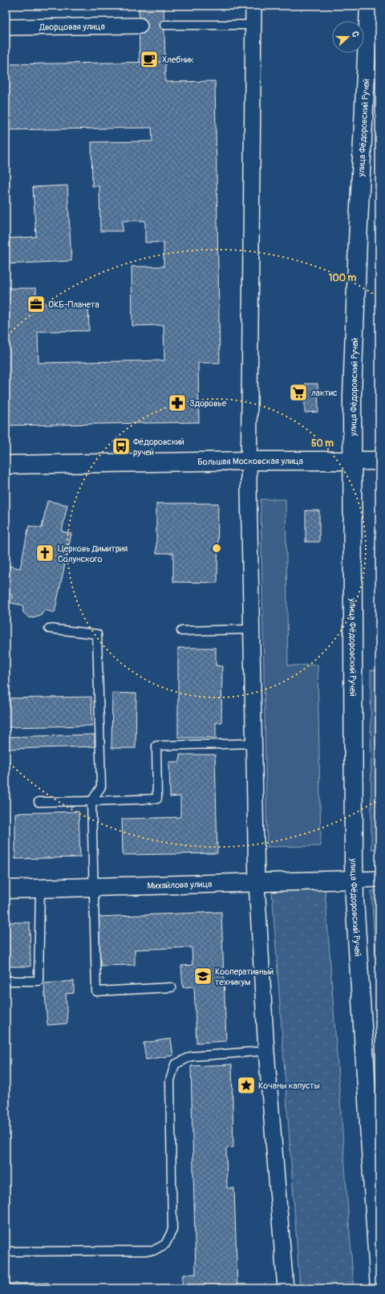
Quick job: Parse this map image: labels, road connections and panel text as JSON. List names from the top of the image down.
{
  "streets": {
    "main road": ["улица Фёдоровский Ручей", "Большая Московская улица", "Михайлова улица"],
    "street": ["Дворцовая улица"]
  },
  "crossings": [
    ["улица Фёдоровский Ручей", "Большая Московская улица"],
    ["улица Фёдоровский Ручей", "Михайлова улица"]
  ],
  "places": {
    "cafe": ["Хлебник"],
    "office": ["ОКБ-Планета"],
    "supermarket": ["лактис"],
    "pharmacy": ["Здоровье"],
    "bus stop": ["Фёдоровский ручей"],
    "church": ["Церковь Димитрия Солунского"],
    "school or university": ["Кооперативный техникум"],
    "place": ["Кочаны капусты"]
  },
  "north": "right",
  "rings": ["100 m", "50 m"]
}
